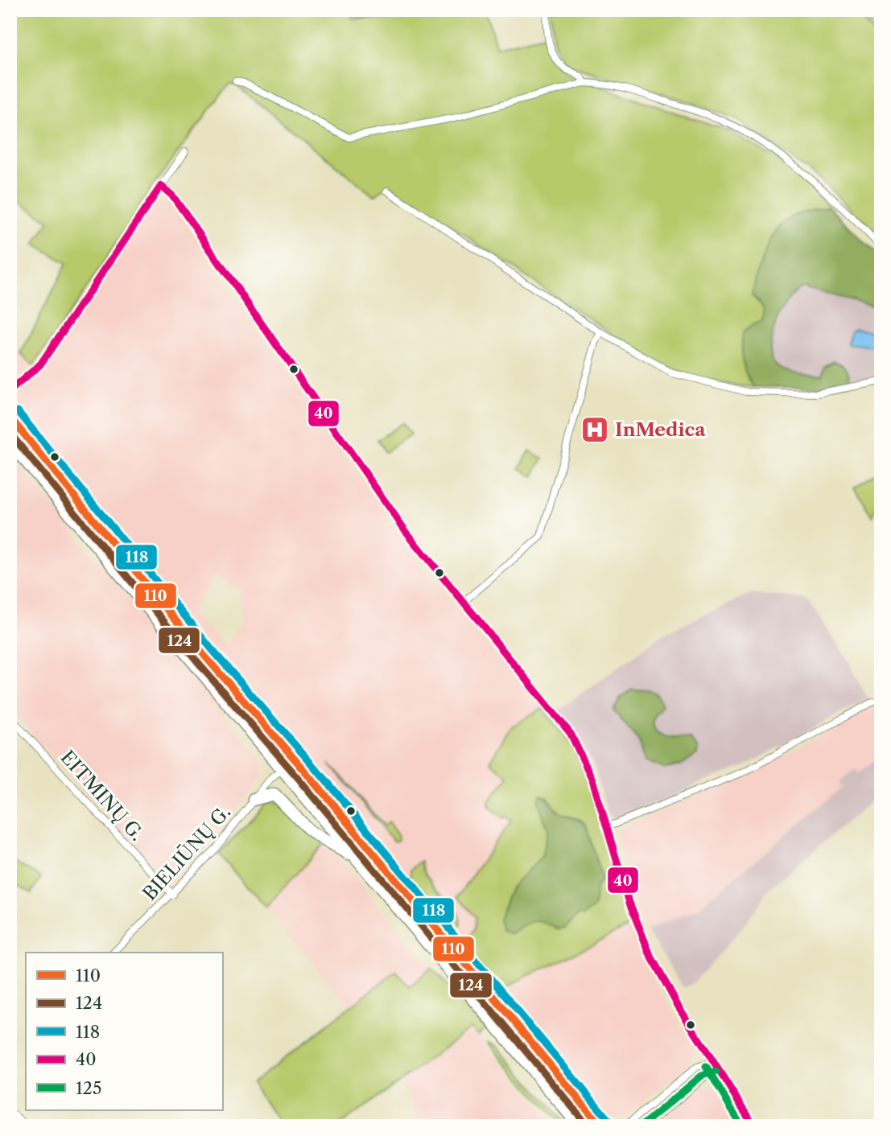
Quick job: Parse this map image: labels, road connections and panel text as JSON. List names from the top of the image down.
{
  "streets": {
    "street": ["EITMINŲ G.", "BIELIŪNŲ G."]
  },
  "crossings": [
    ["EITMINŲ G.", "BIELIŪNŲ G."]
  ],
  "places": {
    "hospital": ["InMedica"]
  },
  "lines": [
    "transit line 40",
    "transit line 118",
    "transit line 110",
    "transit line 124",
    "transit line 125"
  ],
  "legend": [
    "110",
    "124",
    "118",
    "40",
    "125"
  ]
}
